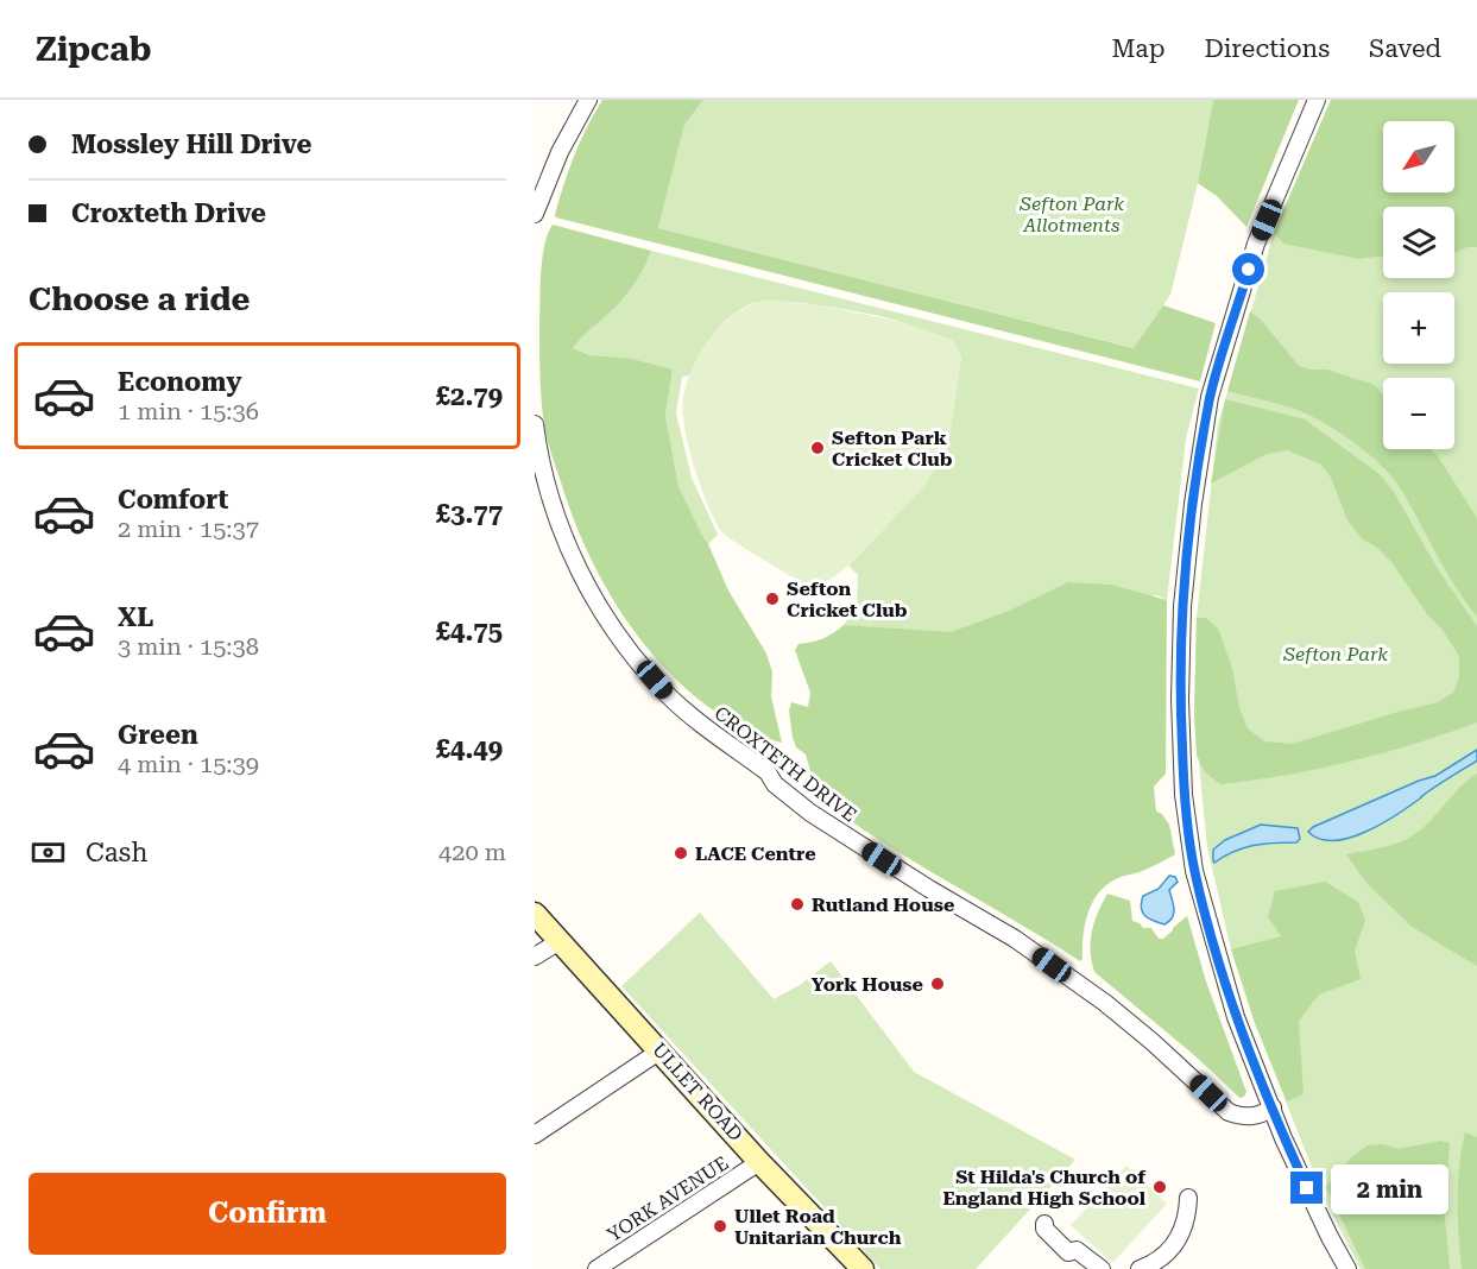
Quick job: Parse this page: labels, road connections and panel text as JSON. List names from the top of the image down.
{
  "streets": {
    "main road": ["ULLET ROAD"],
    "street": ["CROXTETH DRIVE", "YORK AVENUE"]
  },
  "crossings": [
    ["ULLET ROAD", "YORK AVENUE"]
  ],
  "parks": ["Sefton Park Allotments", "Sefton Park"],
  "places": [
    "Sefton Park Cricket Club",
    "Sefton Cricket Club",
    "LACE Centre",
    "Rutland House",
    "York House",
    "St Hilda's Church of England High School",
    "Ullet Road Unitarian Church"
  ],
  "north": "bottom left",
  "page": {
    "header": "Zipcab",
    "nav": ["Map", "Directions", "Saved"],
    "banner": ["Mossley Hill Drive", "Croxteth Drive"],
    "map_buttons": ["+", "−"],
    "heading": "Choose a ride",
    "list": [
      {
        "name": "Economy",
        "note": "1 min · 15:36",
        "value": "£2.79"
      },
      {
        "name": "Comfort",
        "note": "2 min · 15:37",
        "value": "£3.77"
      },
      {
        "name": "XL",
        "note": "3 min · 15:38",
        "value": "£4.75"
      },
      {
        "name": "Green",
        "note": "4 min · 15:39",
        "value": "£4.49"
      }
    ],
    "pay": ["Cash", "420 m"],
    "buttons": "Confirm",
    "bubble": "2 min"
  }
}
